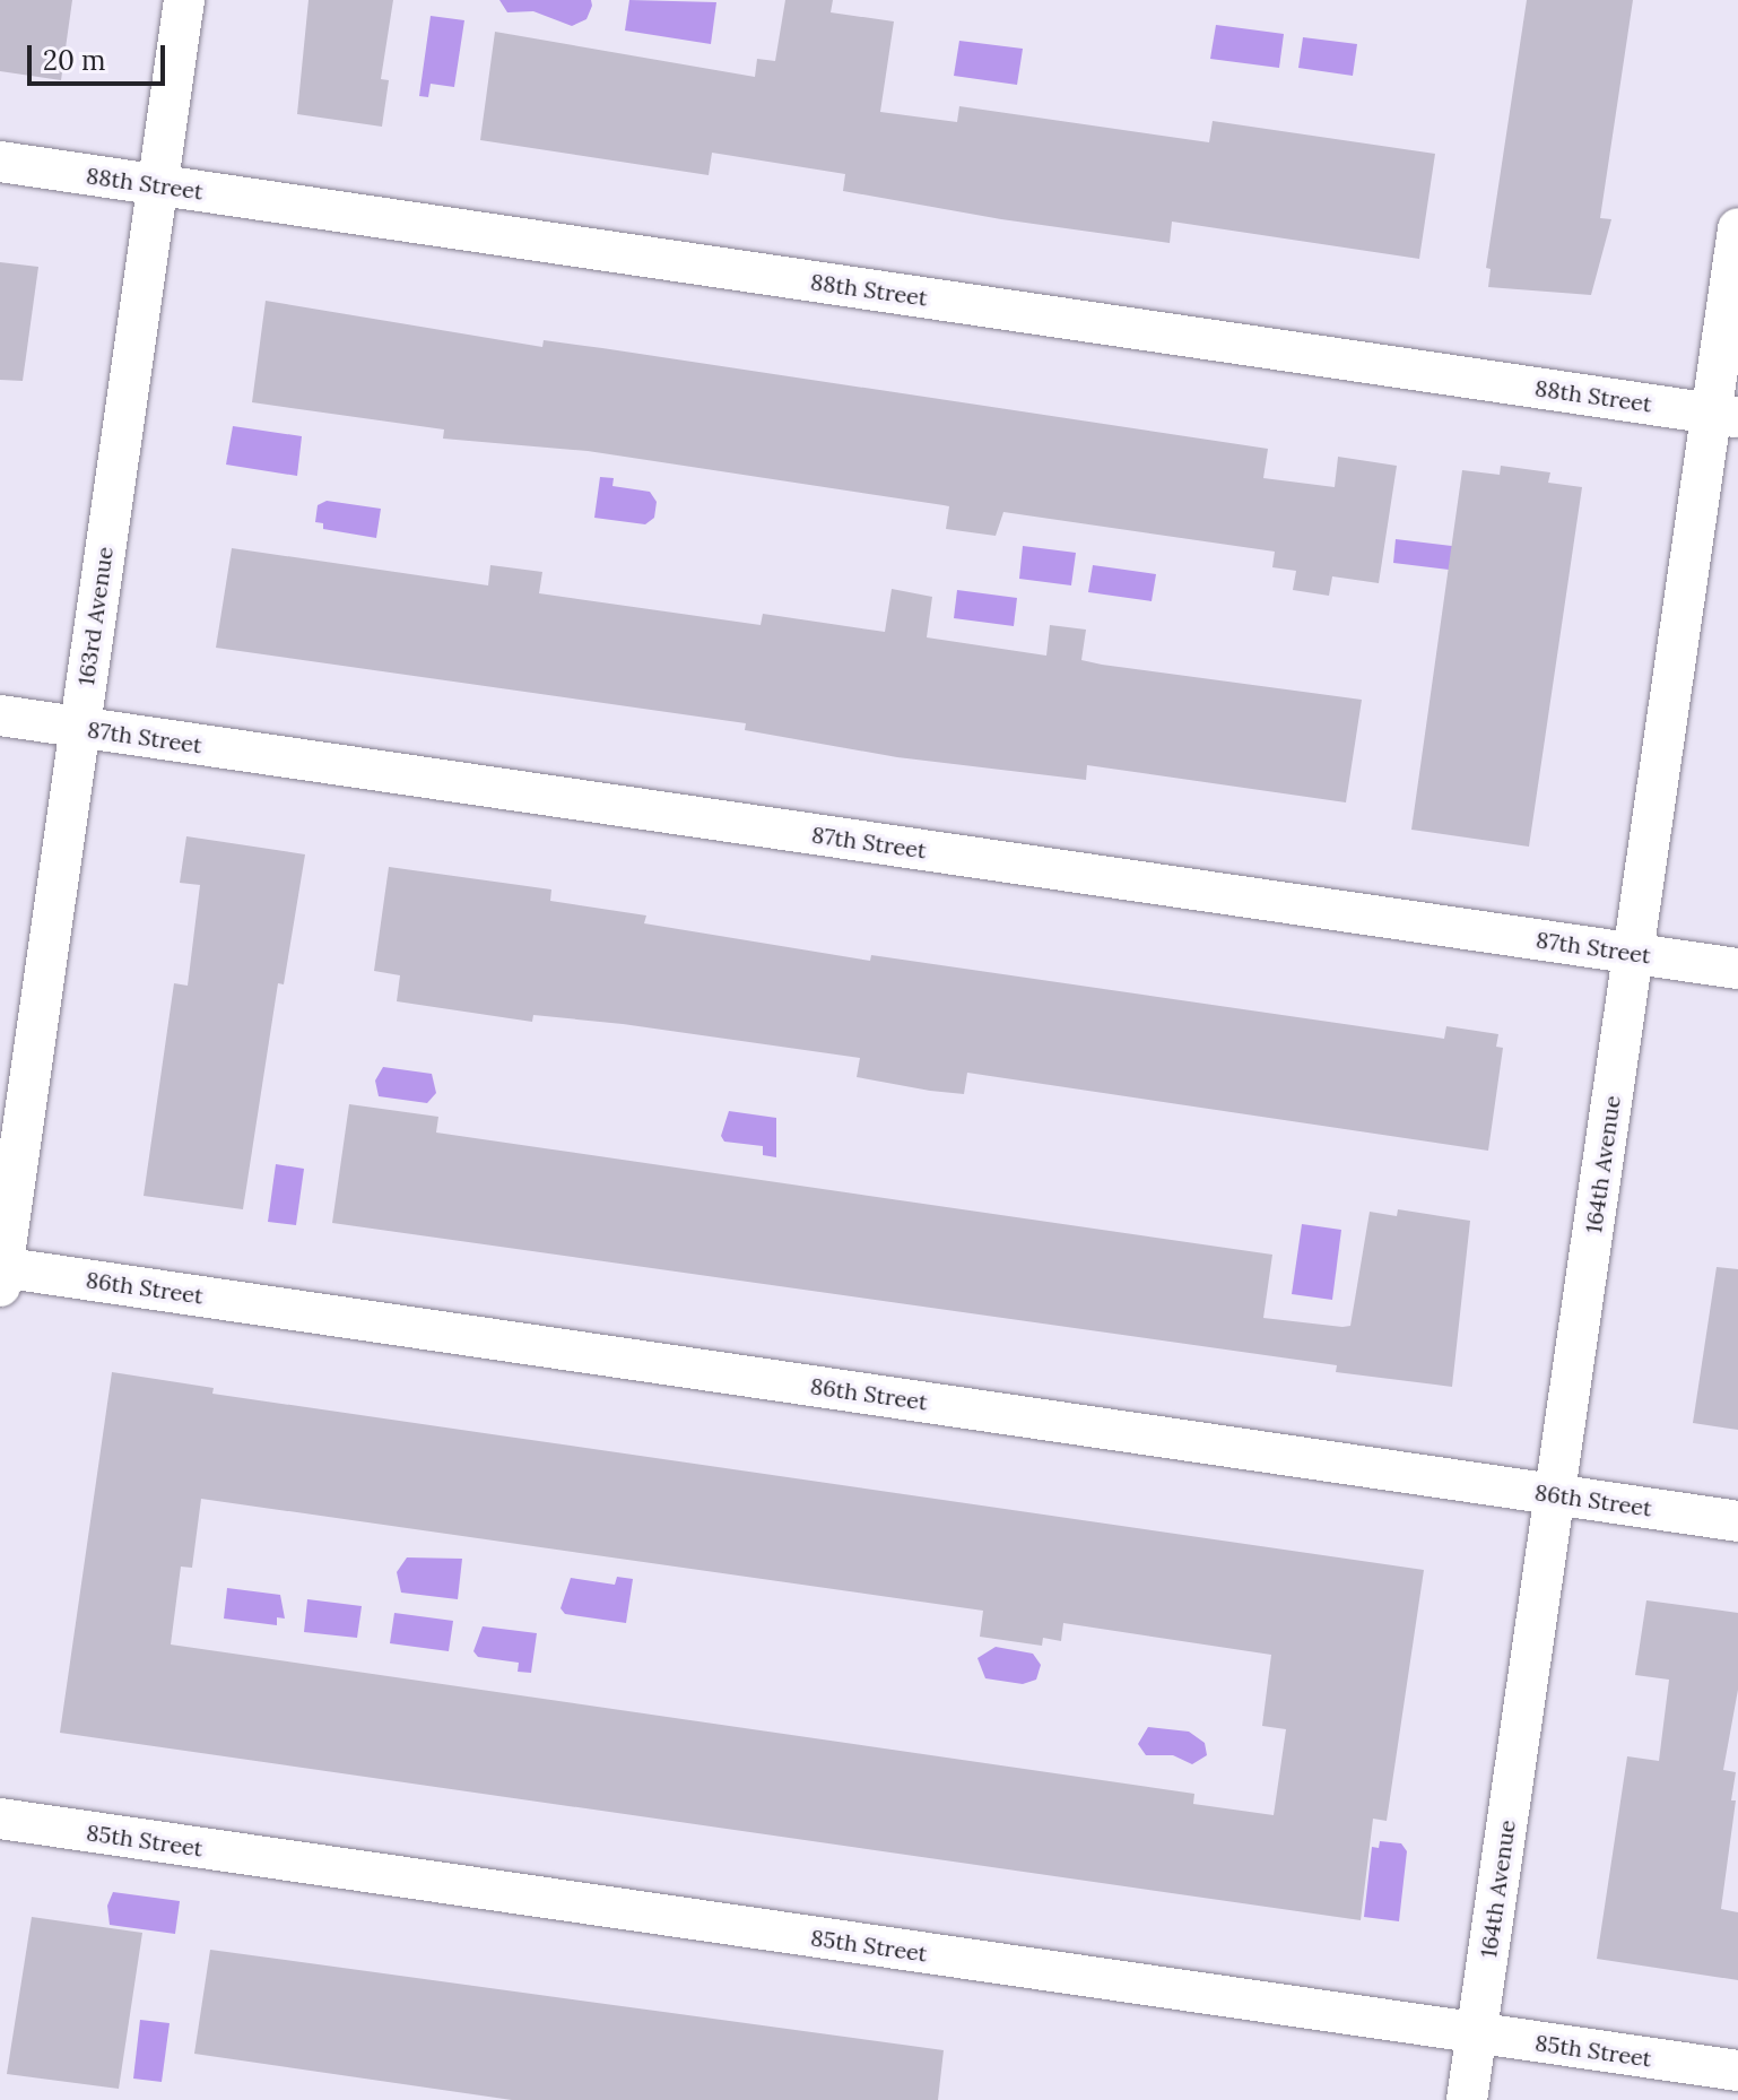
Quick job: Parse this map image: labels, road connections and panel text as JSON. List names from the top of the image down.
{
  "streets": {
    "street": [
      "88th Street",
      "163rd Avenue",
      "87th Street",
      "164th Avenue",
      "86th Street",
      "85th Street"
    ]
  },
  "crossings": [
    ["88th Street", "163rd Avenue"],
    ["88th Street", "164th Avenue"],
    ["163rd Avenue", "87th Street"],
    ["163rd Avenue", "86th Street"],
    ["87th Street", "164th Avenue"],
    ["164th Avenue", "86th Street"],
    ["164th Avenue", "85th Street"]
  ],
  "scale_bar": "20 m"
}
